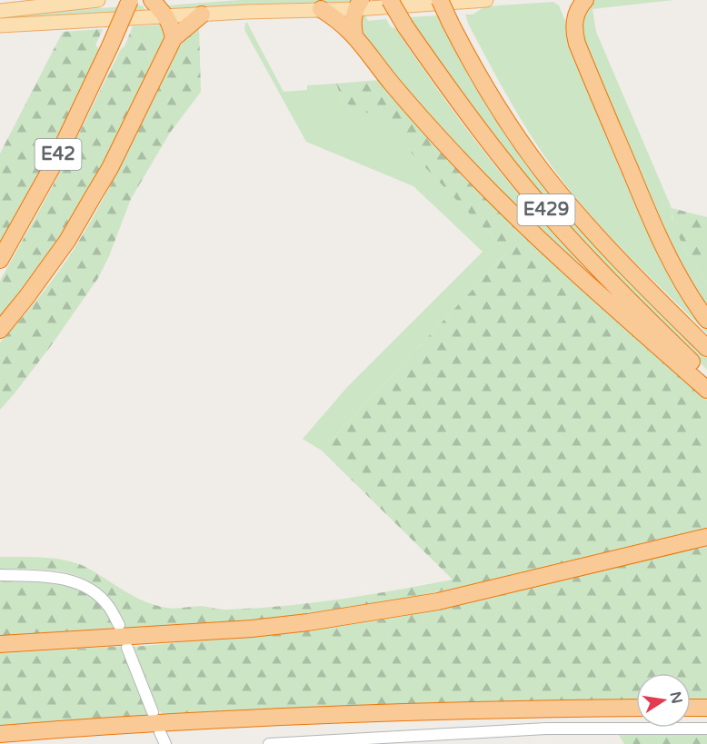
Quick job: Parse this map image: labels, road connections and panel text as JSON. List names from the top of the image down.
{
  "streets": {
    "highway": ["E42", "E429"]
  },
  "north": "right"
}
